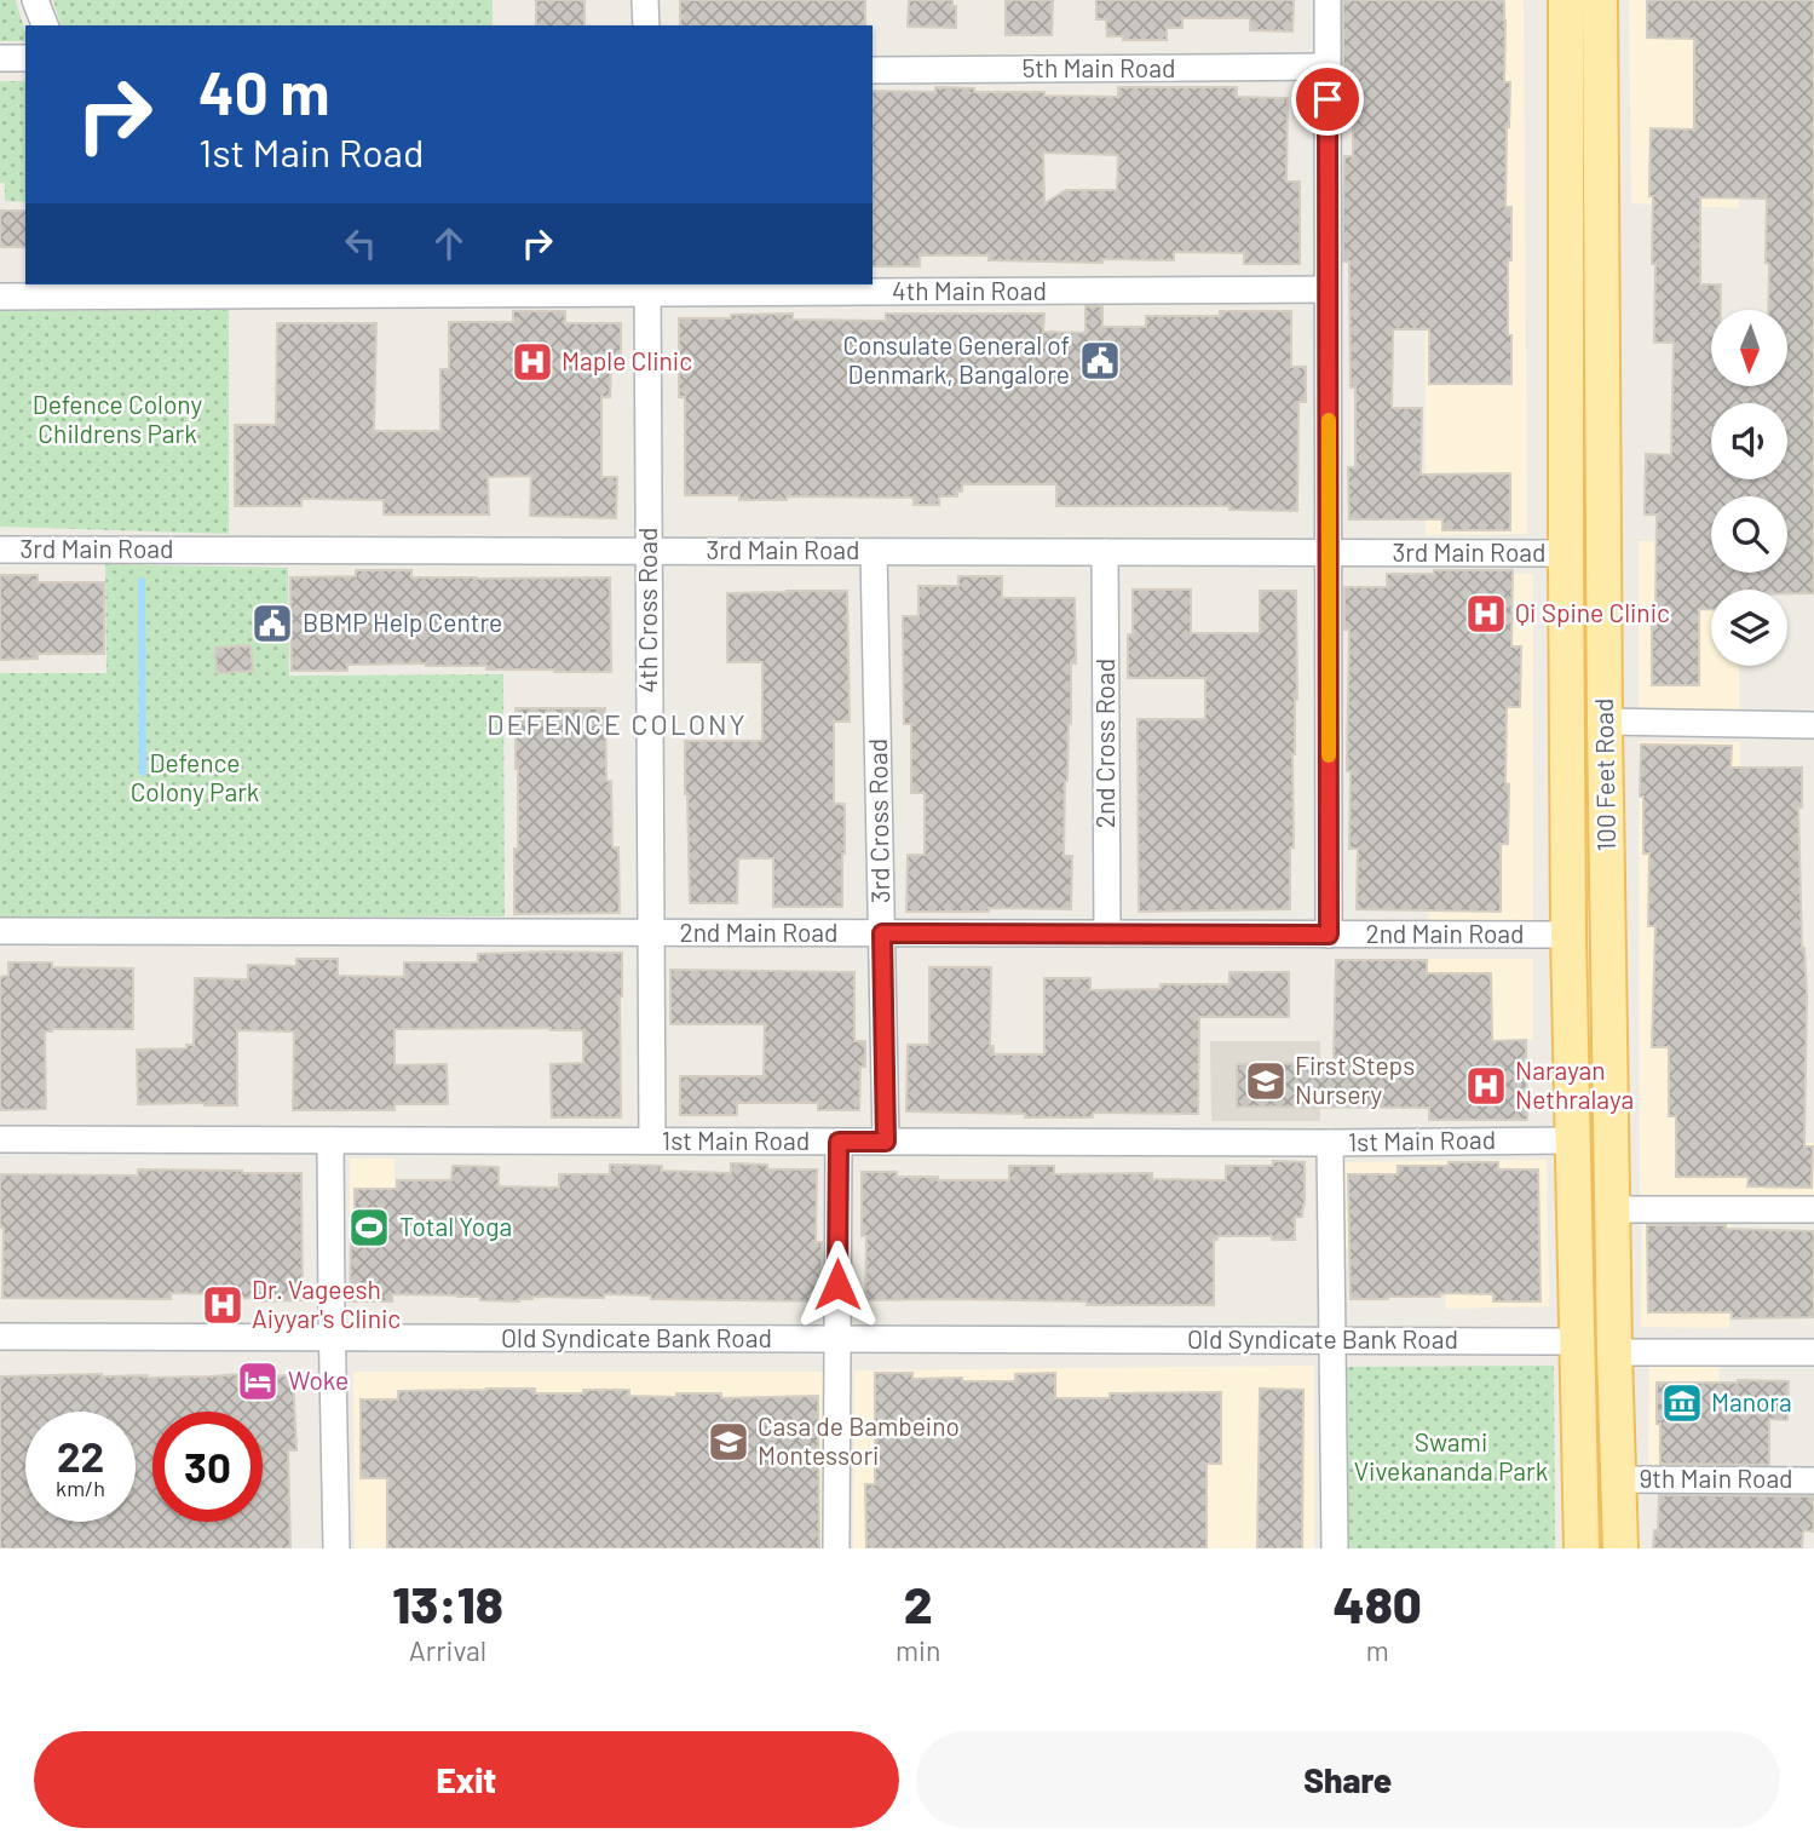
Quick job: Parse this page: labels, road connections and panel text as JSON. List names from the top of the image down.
{
  "streets": {
    "main road": ["100 Feet Road"],
    "street": [
      "5th Main Road",
      "4th Main Road",
      "3rd Main Road",
      "4th Cross Road",
      "2nd Cross Road",
      "3rd Cross Road",
      "2nd Main Road",
      "1st Main Road",
      "Old Syndicate Bank Road",
      "9th Main Road"
    ]
  },
  "crossings": [
    ["4th Main Road", "4th Cross Road"],
    ["3rd Main Road", "4th Cross Road"],
    ["3rd Main Road", "2nd Cross Road"],
    ["3rd Main Road", "100 Feet Road"],
    ["3rd Main Road", "3rd Cross Road"],
    ["4th Cross Road", "2nd Main Road"],
    ["4th Cross Road", "1st Main Road"],
    ["2nd Cross Road", "2nd Main Road"],
    ["100 Feet Road", "2nd Main Road"],
    ["100 Feet Road", "1st Main Road"],
    ["100 Feet Road", "Old Syndicate Bank Road"],
    ["100 Feet Road", "9th Main Road"],
    ["3rd Cross Road", "2nd Main Road"],
    ["3rd Cross Road", "1st Main Road"]
  ],
  "districts": ["DEFENCE COLONY"],
  "parks": ["Defence Colony Childrens Park", "Defence Colony Park", "Swami Vivekananda Park"],
  "places": {
    "public building": ["Consulate General of Denmark, Bangalore", "BBMP Help Centre"],
    "hospital": [
      "Maple Clinic",
      "Qi Spine Clinic",
      "Narayan Nethralaya",
      "Dr. Vageesh Aiyyar's Clinic"
    ],
    "school or university": ["First Steps Nursery", "Casa de Bambeino Montessori"],
    "sports": ["Total Yoga"],
    "hotel": ["Woke"],
    "museum": ["Manora"]
  },
  "north": "bottom",
  "page": {
    "turn": ["40 m", "1st Main Road"],
    "speed": "22 km/h",
    "limit": "30",
    "eta": [
      "13:18",
      "Arrival",
      "2",
      "min",
      "480",
      "m"
    ],
    "buttons": ["Exit", "Share"]
  }
}
